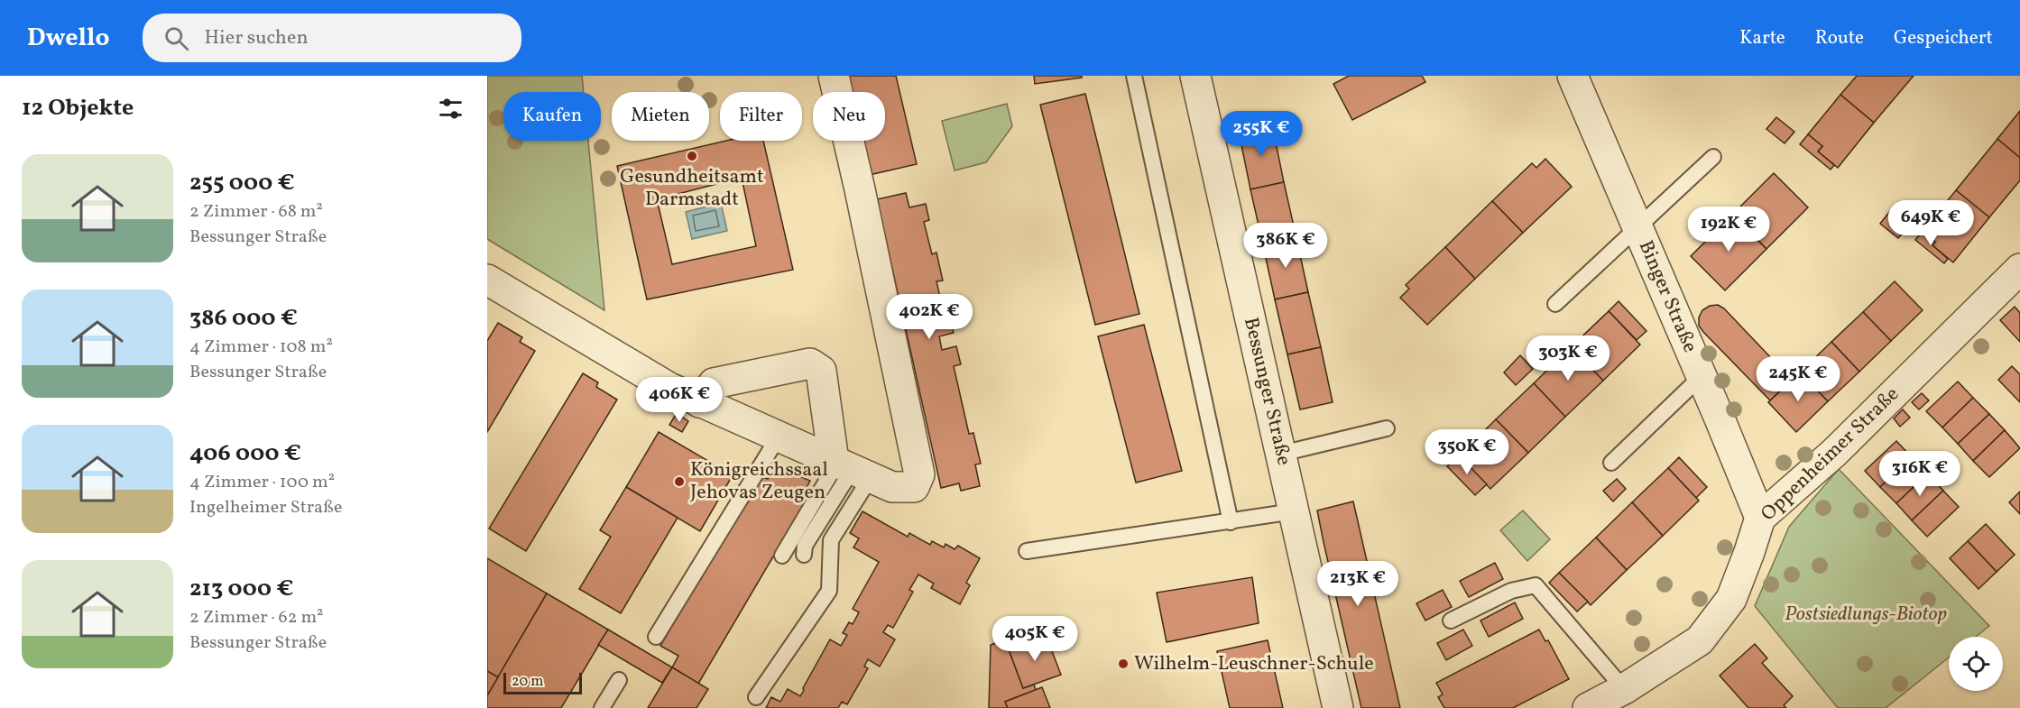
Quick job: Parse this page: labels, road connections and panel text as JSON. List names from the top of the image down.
{
  "streets": {
    "street": ["Binger Straße", "Bessunger Straße", "Oppenheimer Straße"]
  },
  "crossings": [
    ["Binger Straße", "Oppenheimer Straße"]
  ],
  "parks": ["Postsiedlungs-Biotop"],
  "places": ["Gesundheitsamt Darmstadt", "Königreichssaal Jehovas Zeugen", "Wilhelm-Leuschner-Schule"],
  "scale_bar": "20 m",
  "page": {
    "header": "Dwello",
    "search": "Hier suchen",
    "nav": ["Karte", "Route", "Gespeichert"],
    "heading": "12 Objekte",
    "chip": [
      "Kaufen",
      "Mieten",
      "Filter",
      "Neu"
    ],
    "price": [
      "255K €",
      "649K €",
      "192K €",
      "386K €",
      "402K €",
      "303K €",
      "245K €",
      "406K €",
      "350K €",
      "316K €",
      "213K €",
      "405K €"
    ],
    "list": [
      {
        "name": "255 000 €",
        "note": "2 Zimmer · 68 m² · Bessunger Straße"
      },
      {
        "name": "386 000 €",
        "note": "4 Zimmer · 108 m² · Bessunger Straße"
      },
      {
        "name": "406 000 €",
        "note": "4 Zimmer · 100 m² · Ingelheimer Straße"
      },
      {
        "name": "213 000 €",
        "note": "2 Zimmer · 62 m² · Bessunger Straße"
      }
    ],
    "scale": "20 m"
  }
}
